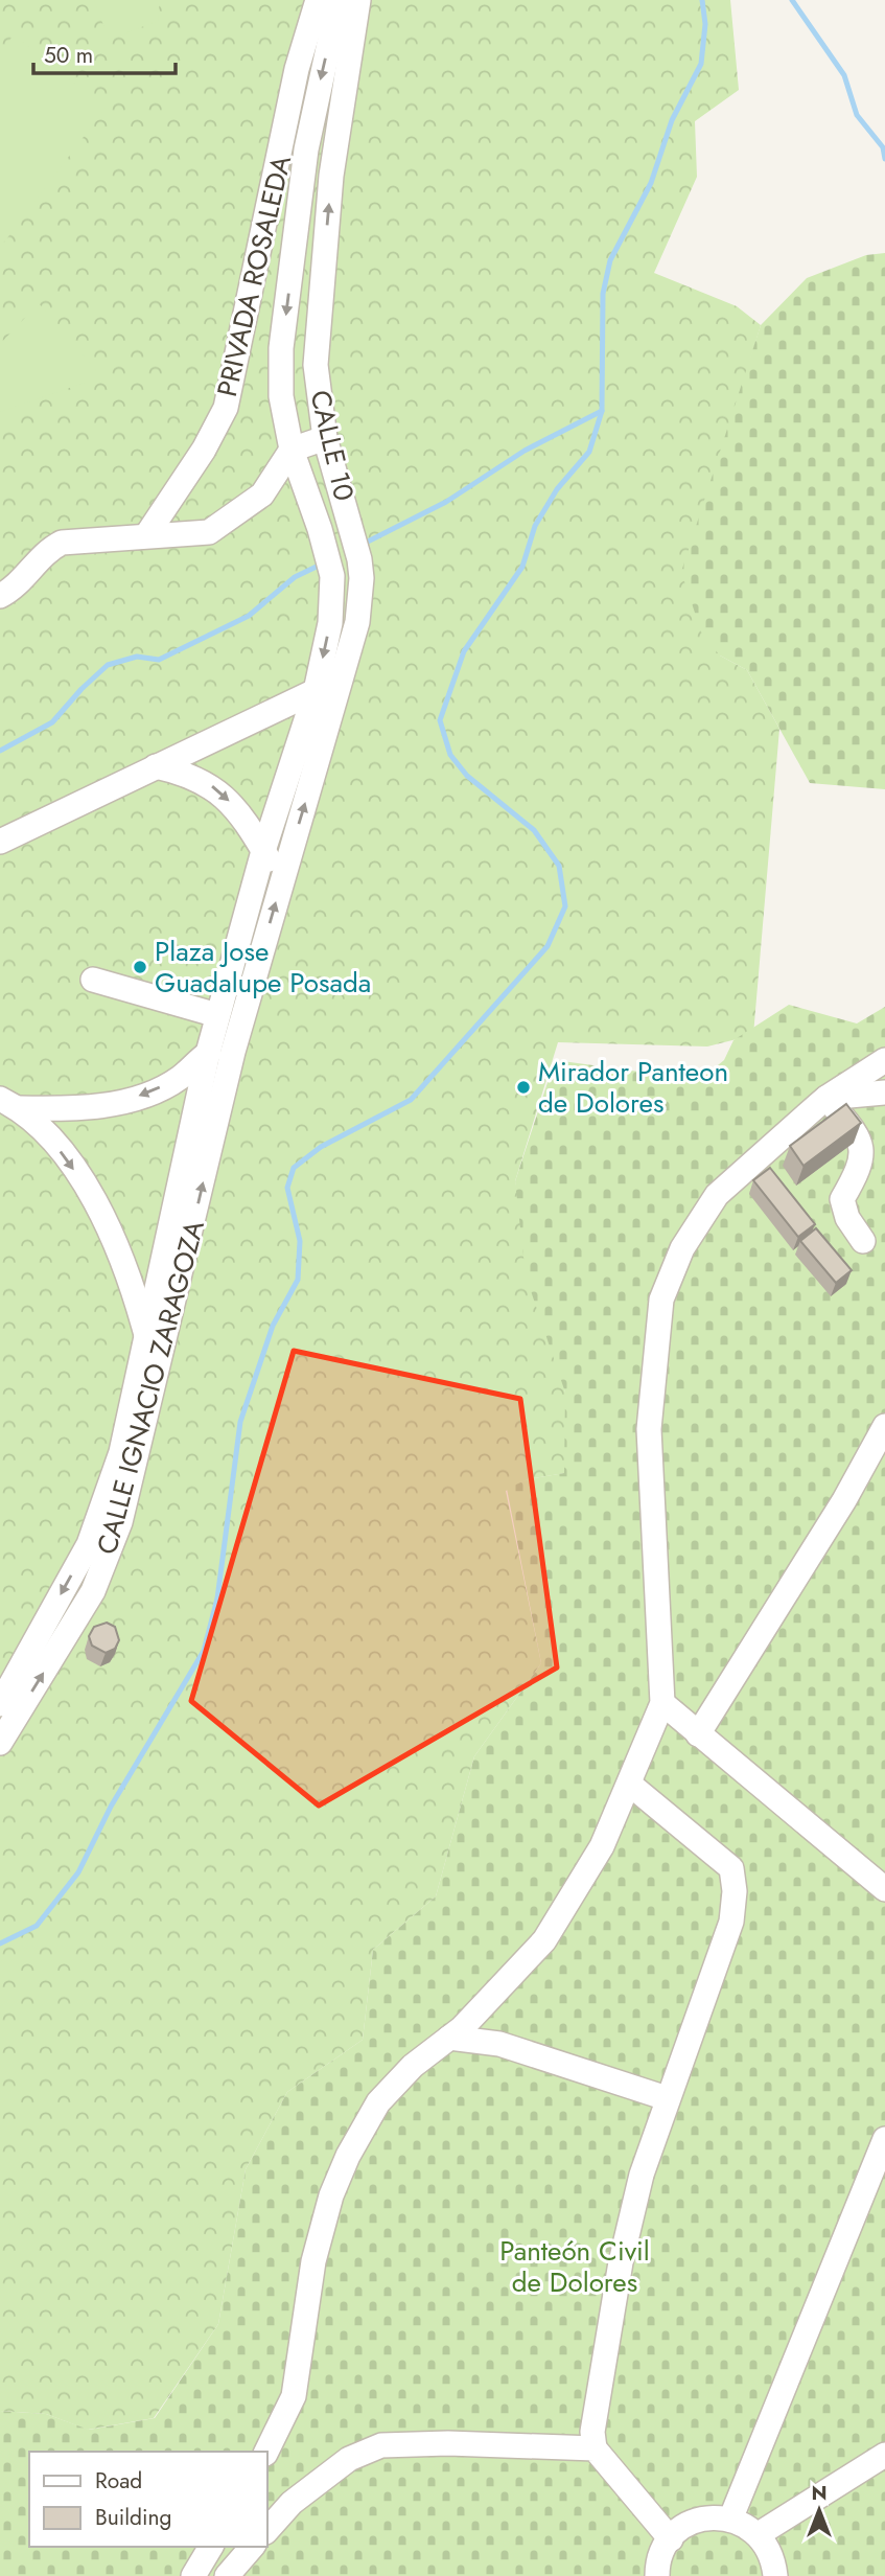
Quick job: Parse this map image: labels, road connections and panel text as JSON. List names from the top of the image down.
{
  "streets": {
    "street": ["PRIVADA ROSALEDA", "CALLE 10", "CALLE IGNACIO ZARAGOZA"]
  },
  "crossings": [
    ["CALLE 10", "CALLE IGNACIO ZARAGOZA"]
  ],
  "parks": ["Panteón Civil de Dolores"],
  "places": ["Plaza Jose Guadalupe Posada", "Mirador Panteon de Dolores"],
  "legend": ["Road", "Building"],
  "scale_bar": "50 m",
  "north": "top"
}
